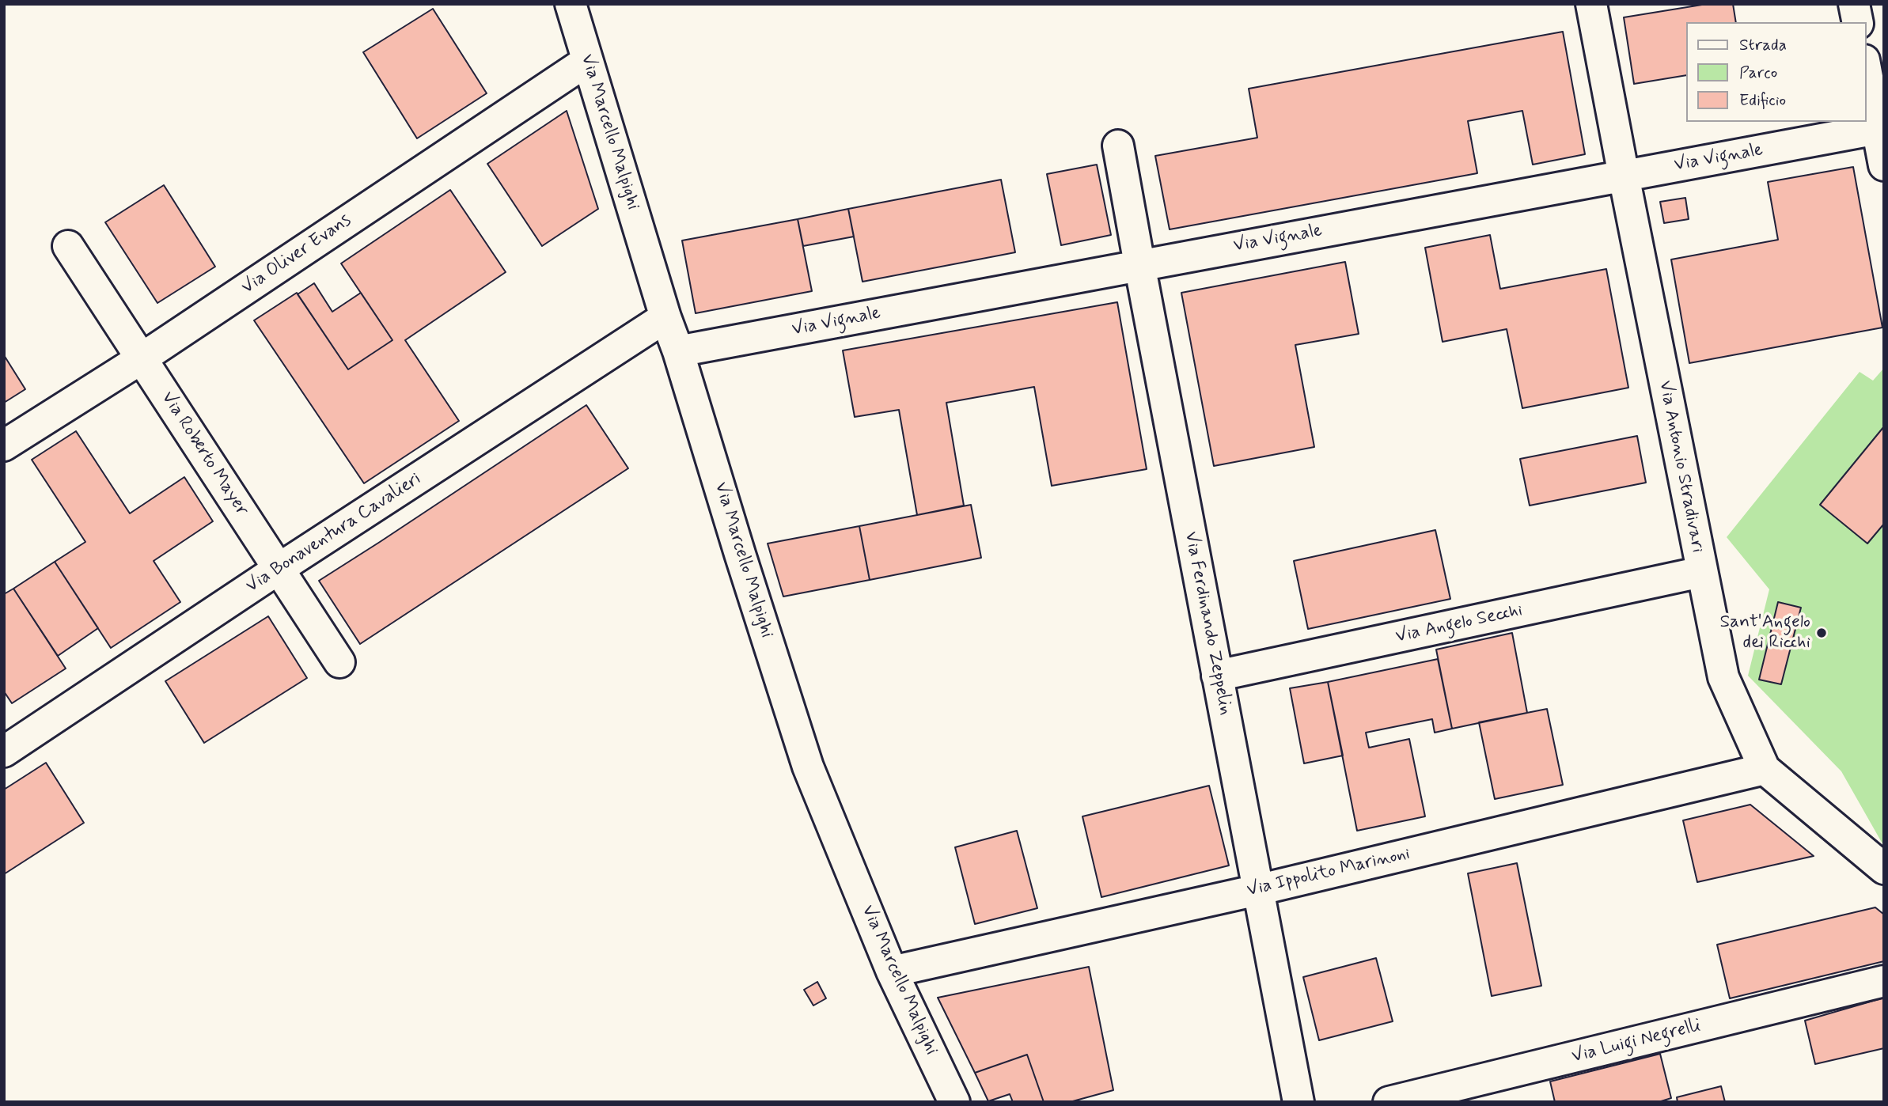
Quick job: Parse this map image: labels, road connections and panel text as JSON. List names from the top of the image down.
{
  "streets": {
    "street": [
      "Via Marcello Malpighi",
      "Via Vignale",
      "Via Oliver Evans",
      "Via Roberto Mayer",
      "Via Antonio Stradivari",
      "Via Bonaventura Cavalieri",
      "Via Ferdinando Zeppelin",
      "Via Angelo Secchi",
      "Via Ippolito Marinoni",
      "Via Luigi Negrelli"
    ]
  },
  "crossings": [
    ["Via Marcello Malpighi", "Via Vignale"],
    ["Via Marcello Malpighi", "Via Oliver Evans"],
    ["Via Marcello Malpighi", "Via Bonaventura Cavalieri"],
    ["Via Marcello Malpighi", "Via Ippolito Marinoni"],
    ["Via Vignale", "Via Antonio Stradivari"],
    ["Via Vignale", "Via Ferdinando Zeppelin"],
    ["Via Oliver Evans", "Via Roberto Mayer"],
    ["Via Roberto Mayer", "Via Bonaventura Cavalieri"],
    ["Via Antonio Stradivari", "Via Angelo Secchi"],
    ["Via Antonio Stradivari", "Via Ippolito Marinoni"],
    ["Via Ferdinando Zeppelin", "Via Angelo Secchi"],
    ["Via Ferdinando Zeppelin", "Via Ippolito Marinoni"]
  ],
  "places": ["Sant'Angelo dei Ricchi"],
  "legend": ["Strada", "Parco", "Edificio"]
}
